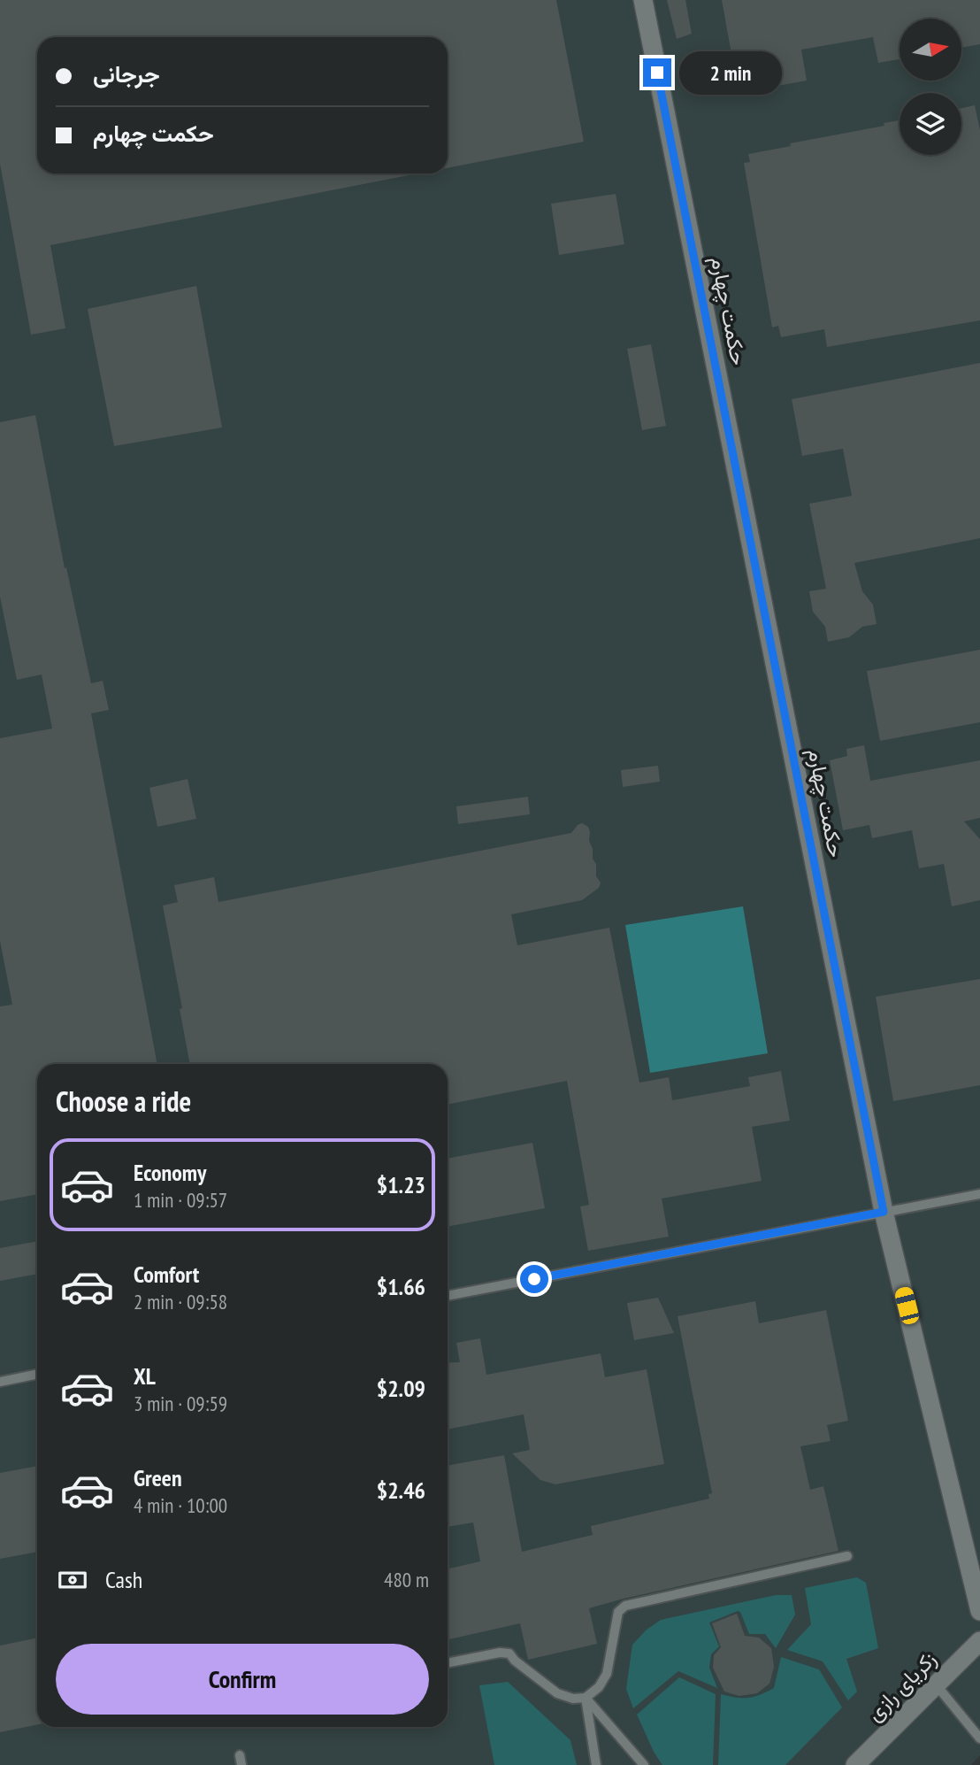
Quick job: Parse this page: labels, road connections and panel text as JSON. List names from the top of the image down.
{
  "streets": {
    "street": ["حکمت چهارم", "زکریای رازی"]
  },
  "north": "right",
  "page": {
    "banner": ["جرجانی", "حکمت چهارم"],
    "bubble": "2 min",
    "heading": "Choose a ride",
    "list": [
      {
        "name": "Economy",
        "note": "1 min · 09:57",
        "value": "$1.23"
      },
      {
        "name": "Comfort",
        "note": "2 min · 09:58",
        "value": "$1.66"
      },
      {
        "name": "XL",
        "note": "3 min · 09:59",
        "value": "$2.09"
      },
      {
        "name": "Green",
        "note": "4 min · 10:00",
        "value": "$2.46"
      }
    ],
    "pay": ["Cash", "480 m"],
    "buttons": "Confirm"
  }
}
